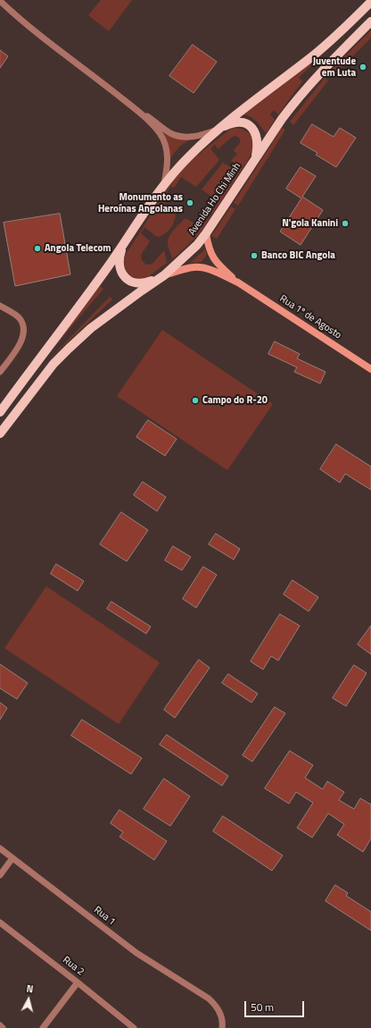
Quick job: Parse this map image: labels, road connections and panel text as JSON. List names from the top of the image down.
{
  "streets": {
    "main road": ["Avenida Ho Chi Minh", "Rua 1º de Agosto"],
    "street": ["Rua 1", "Rua 2"]
  },
  "places": [
    "Juventude em Luta",
    "Monumento as Heroínas Angolanas",
    "N'gola Kanini",
    "Angola Telecom",
    "Banco BIC Angola",
    "Campo do R-20"
  ],
  "scale_bar": "50 m",
  "north": "top"
}
